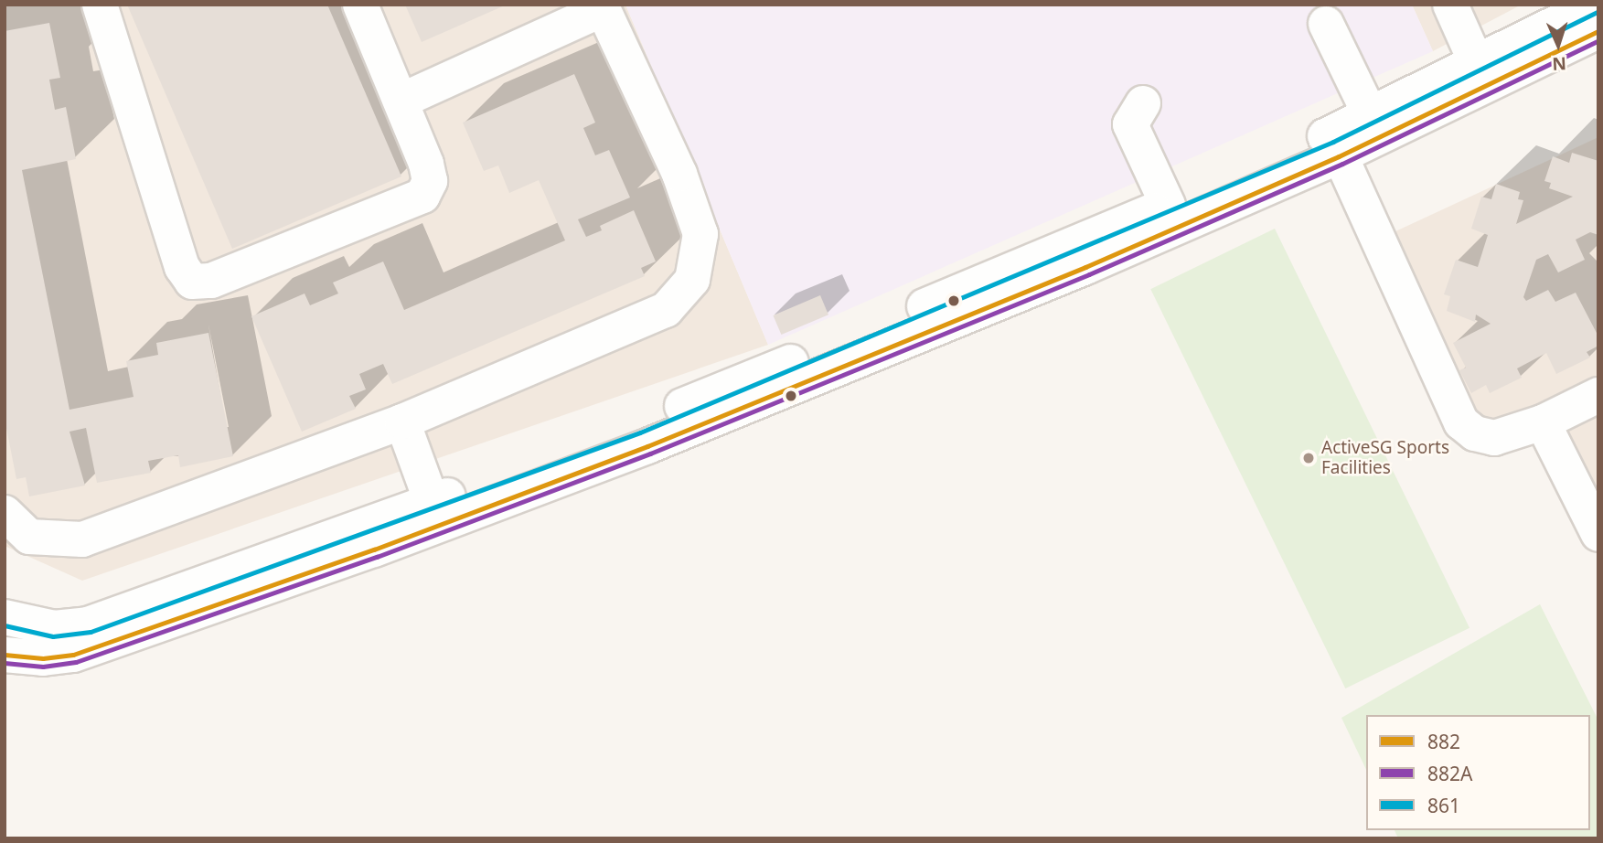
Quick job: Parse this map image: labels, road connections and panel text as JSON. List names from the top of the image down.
{
  "places": ["ActiveSG Sports Facilities"],
  "lines": ["transit line 861", "transit line 882", "transit line 882A"],
  "legend": ["882", "882A", "861"],
  "north": "bottom"
}
